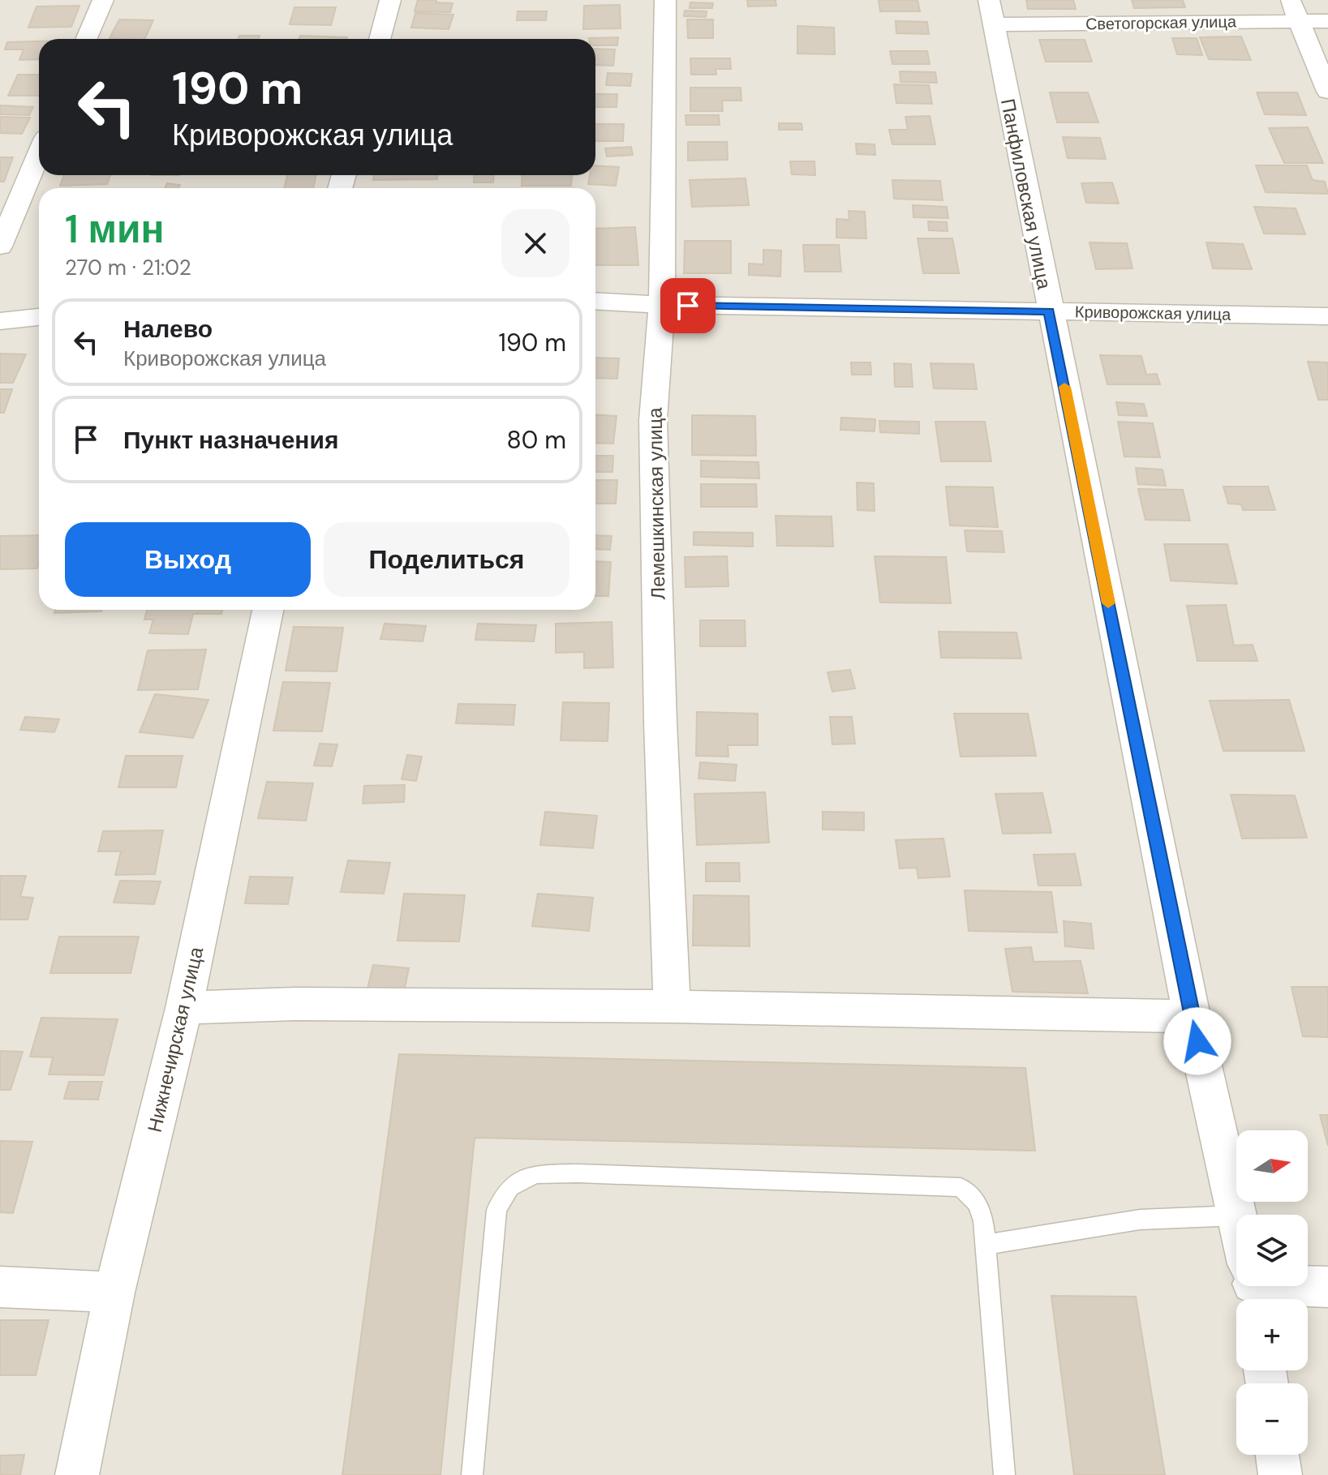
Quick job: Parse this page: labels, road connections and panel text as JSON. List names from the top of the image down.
{
  "streets": {
    "street": [
      "Светогорская улица",
      "Панфиловская улица",
      "Криворожская улица",
      "Лемешкинская улица",
      "Нижнечирская улица"
    ]
  },
  "crossings": [
    ["Светогорская улица", "Панфиловская улица"],
    ["Панфиловская улица", "Криворожская улица"],
    ["Криворожская улица", "Лемешкинская улица"]
  ],
  "north": "right",
  "page": {
    "turn": ["190 m", "Криворожская улица"],
    "heading": ["1 мин", "270 m · 21:02"],
    "list": [
      {
        "name": "Налево",
        "note": "Криворожская улица",
        "value": "190 m"
      },
      {
        "name": "Пункт назначения",
        "value": "80 m"
      }
    ],
    "buttons": ["Выход", "Поделиться"],
    "map_buttons": ["+", "−"]
  }
}
